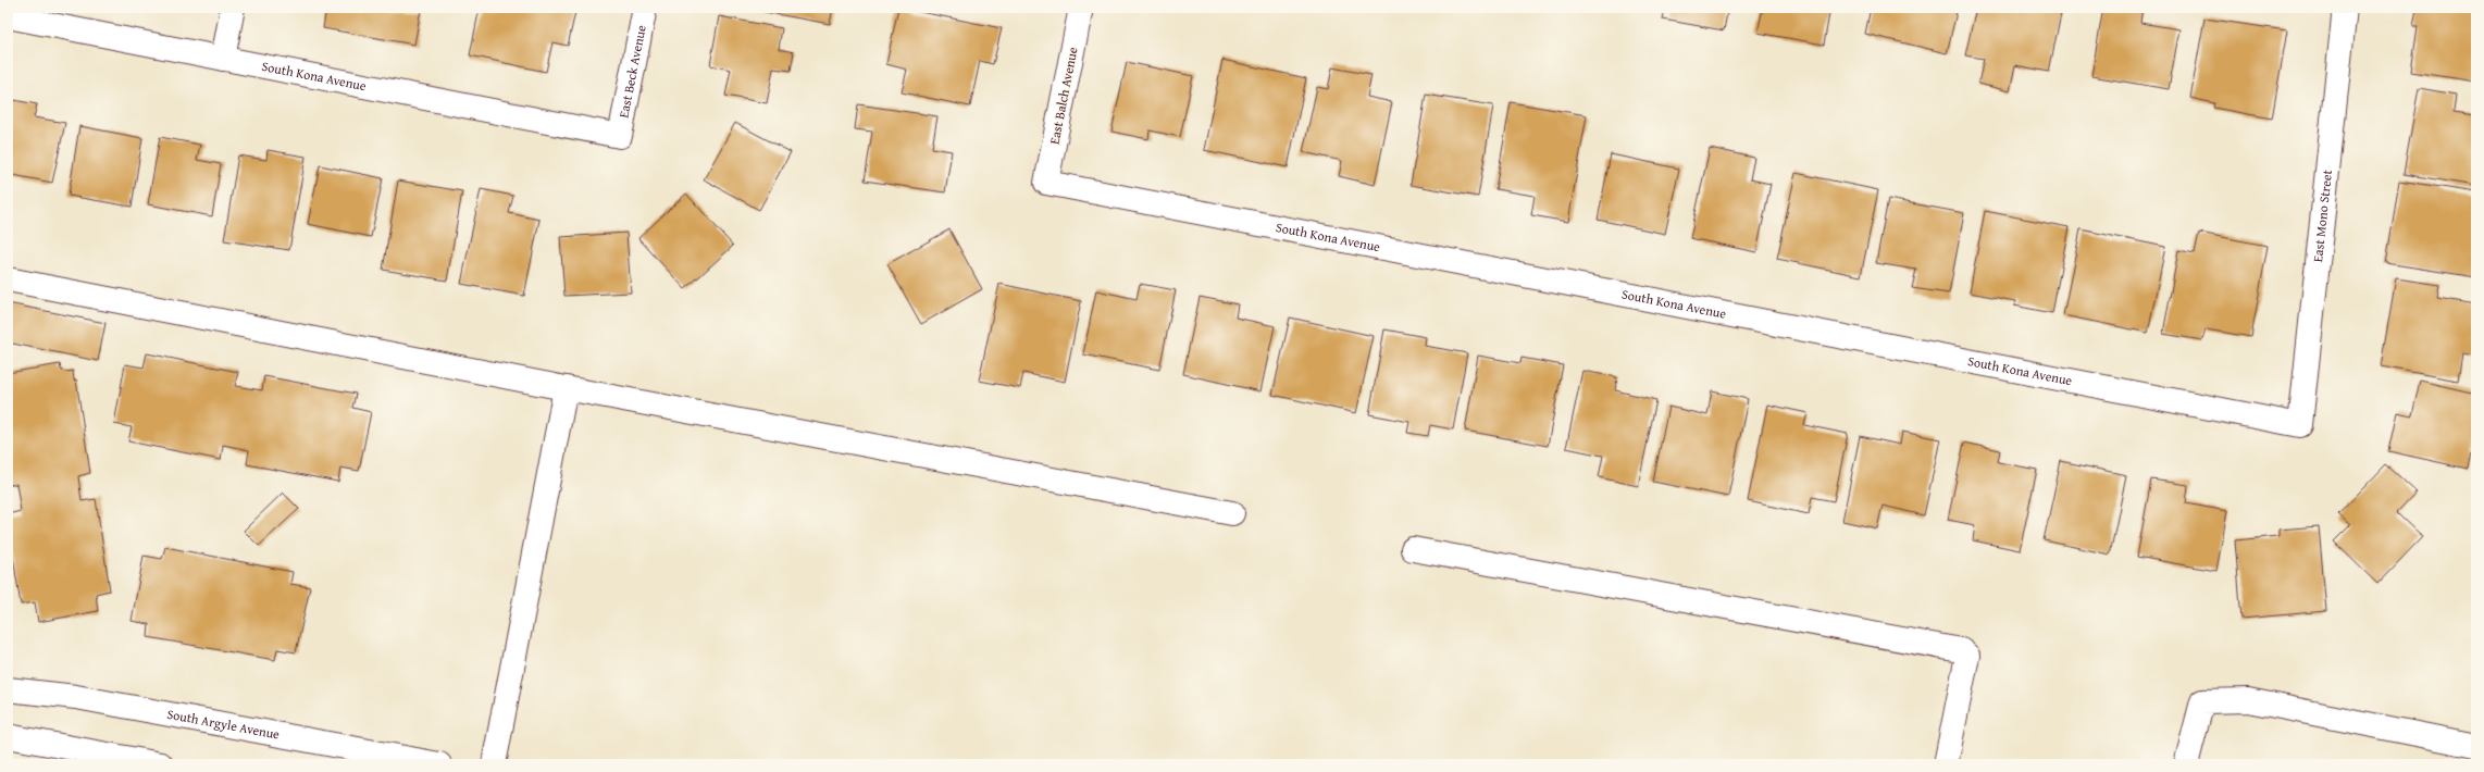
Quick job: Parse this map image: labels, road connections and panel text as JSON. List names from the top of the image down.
{
  "streets": {
    "street": [
      "East Beck Avenue",
      "South Kona Avenue",
      "East Balch Avenue",
      "East Mono Street",
      "South Argyle Avenue"
    ]
  },
  "crossings": [
    ["East Beck Avenue", "South Kona Avenue"],
    ["South Kona Avenue", "East Balch Avenue"],
    ["South Kona Avenue", "East Mono Street"]
  ]
}
